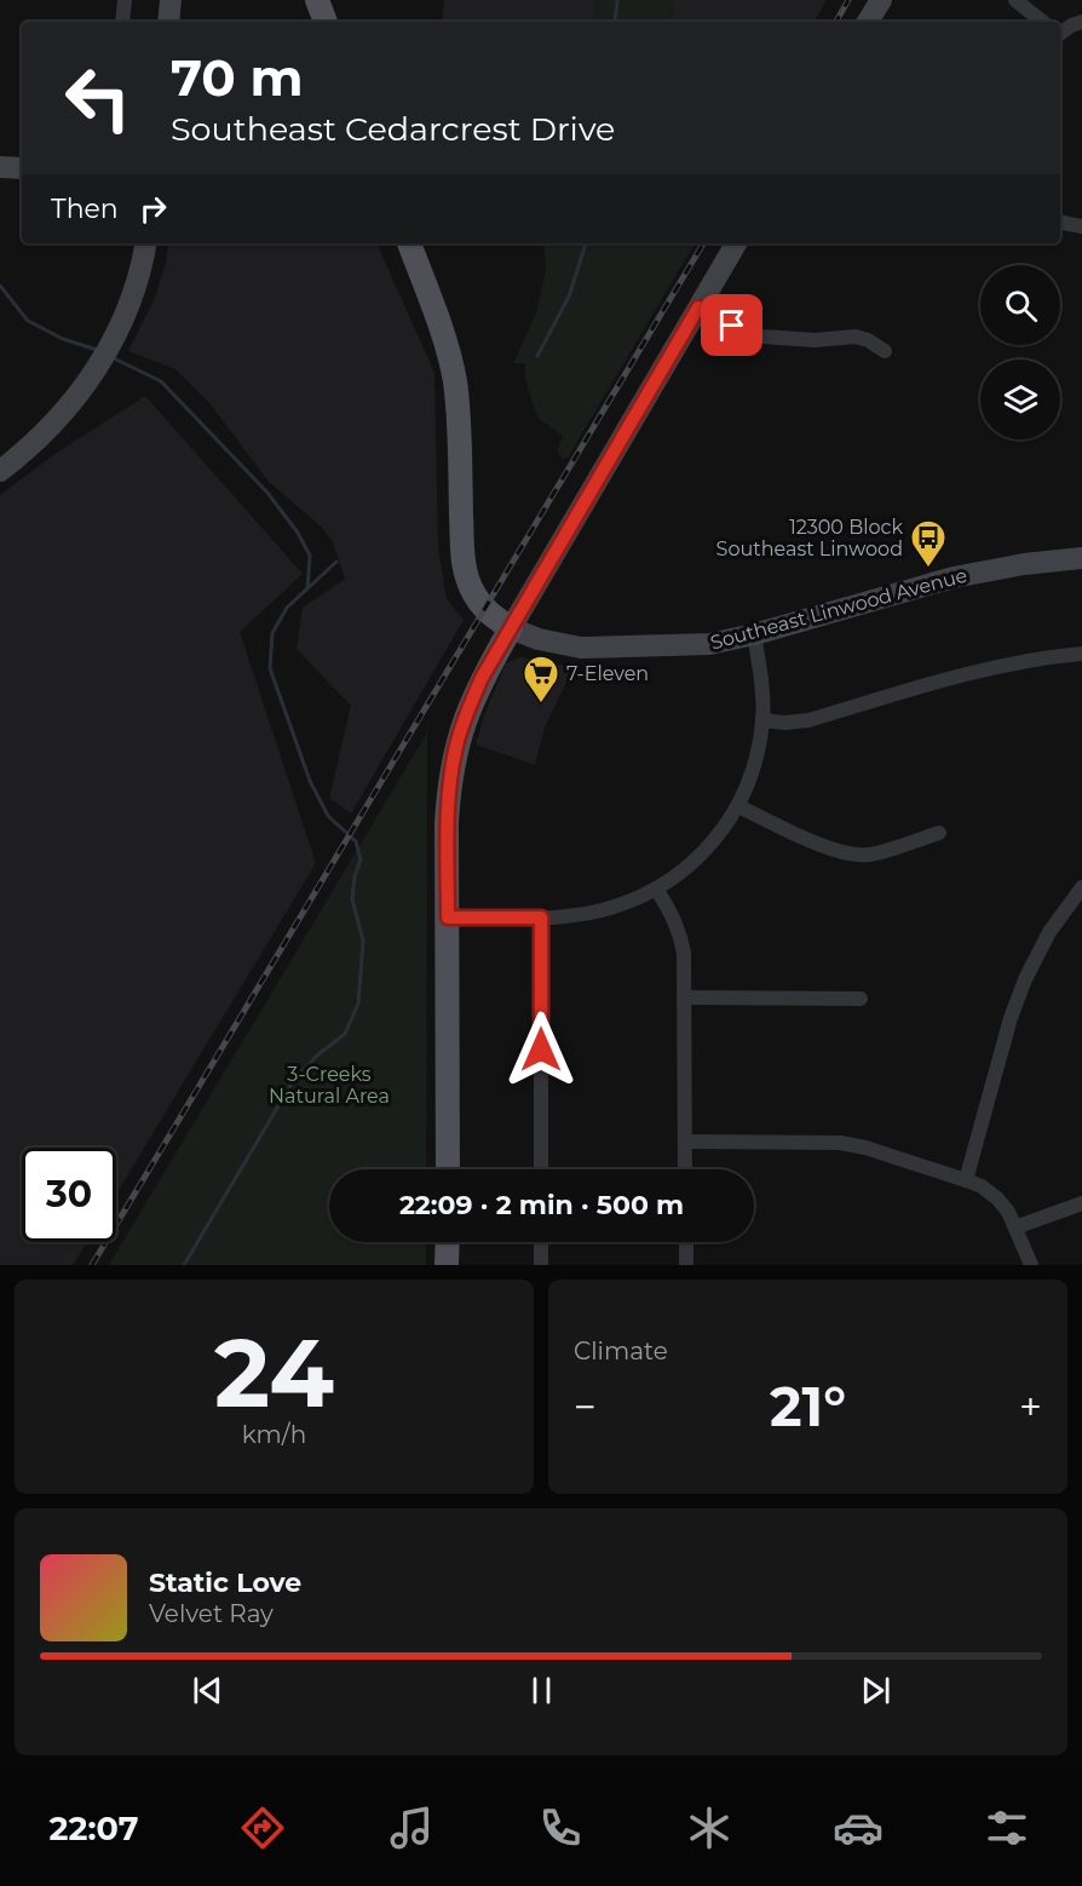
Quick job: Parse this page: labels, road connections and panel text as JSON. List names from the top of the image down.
{
  "streets": {
    "street": ["Southeast Linwood Avenue"]
  },
  "parks": ["3-Creeks Natural Area"],
  "places": {
    "bus stop": ["12300 Block Southeast Linwood"],
    "supermarket": ["7-Eleven"]
  },
  "page": {
    "turn": ["70 m", "Southeast Cedarcrest Drive"],
    "then": "Then",
    "limit": "30",
    "trip": "22:09 · 2 min · 500 m",
    "tile": [
      ["24", "km/h"],
      "Climate"
    ],
    "heat": ["−", "21°", "+"],
    "song": ["Static Love", "Velvet Ray"],
    "tabs": "22:07"
  }
}
